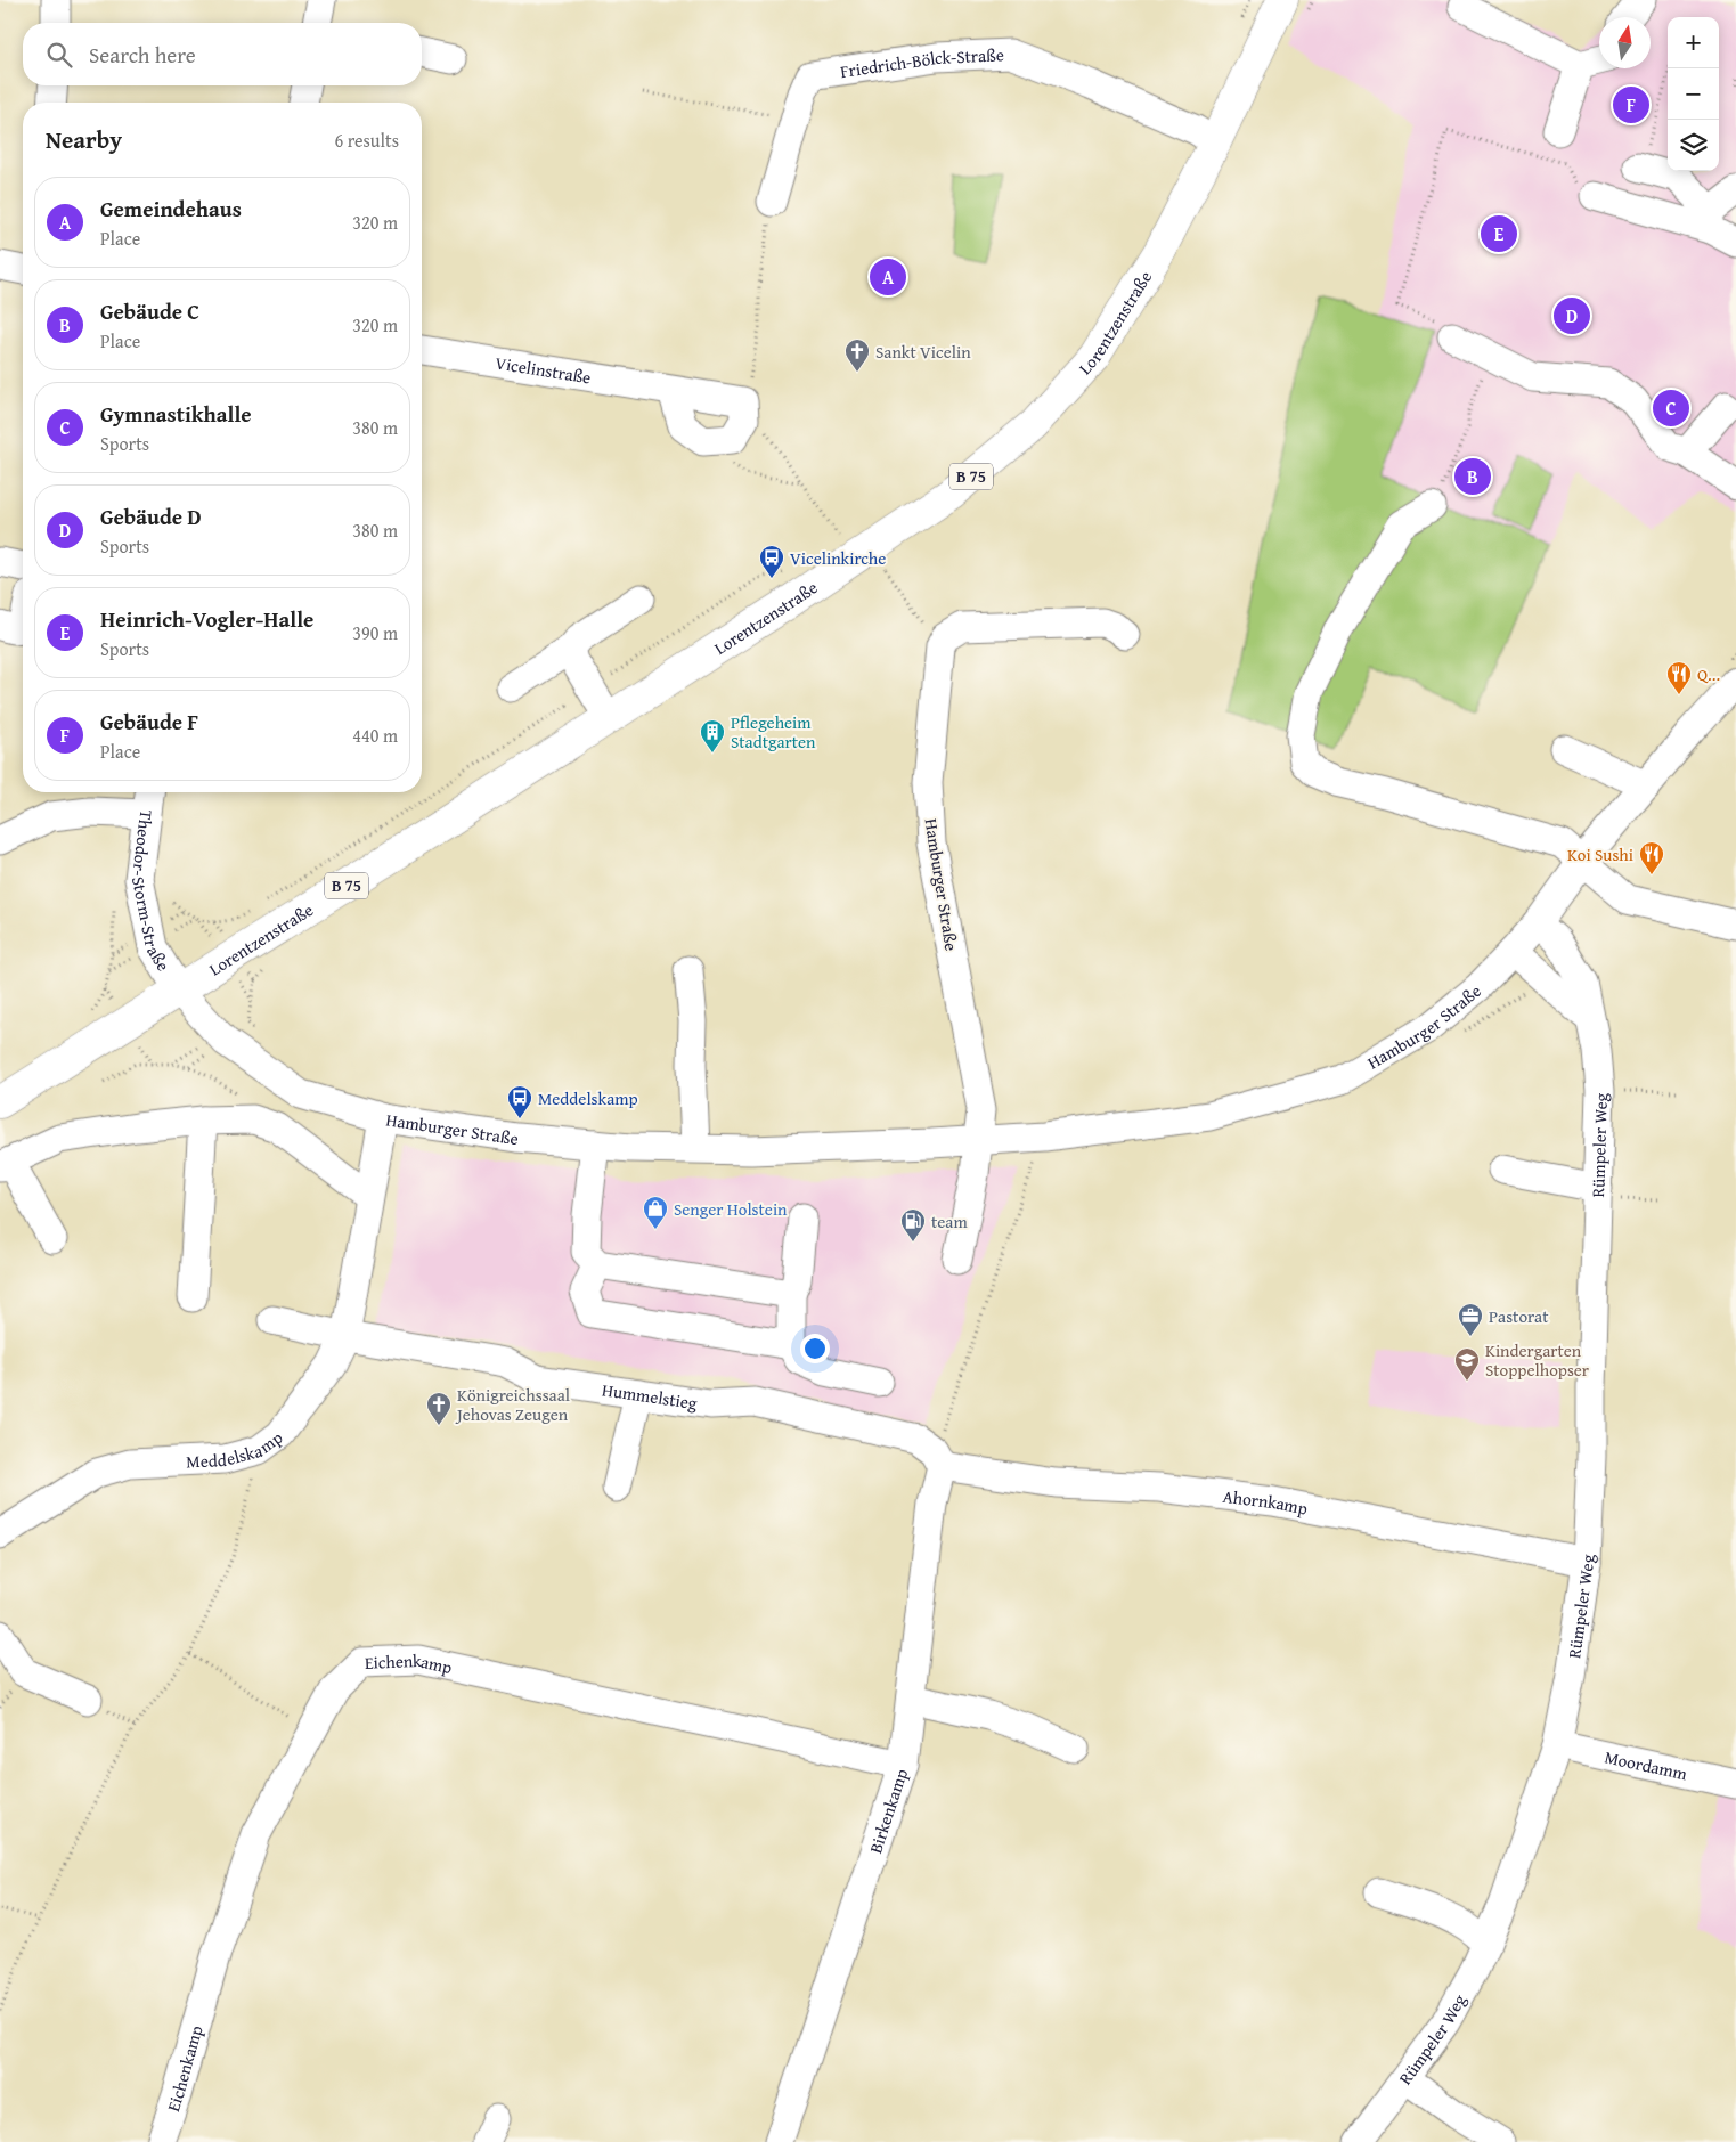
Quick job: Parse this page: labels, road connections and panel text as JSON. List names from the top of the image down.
{
  "streets": {
    "main road": ["Lorentzenstraße", "B 75"],
    "street": [
      "Friedrich-Bölck-Straße",
      "Vicelinstraße",
      "Hamburger Straße",
      "Theodor-Storm-Straße",
      "Rümpeler Weg",
      "Hummelstieg",
      "Meddelskamp",
      "Ahornkamp",
      "Eichenkamp",
      "Moordamm",
      "Birkenkamp"
    ]
  },
  "crossings": [
    ["Friedrich-Bölck-Straße", "Lorentzenstraße"],
    ["Lorentzenstraße", "B 75"],
    ["Lorentzenstraße", "Hamburger Straße"],
    ["Lorentzenstraße", "Theodor-Storm-Straße"],
    ["B 75", "Hamburger Straße"],
    ["B 75", "Theodor-Storm-Straße"],
    ["Hamburger Straße", "Theodor-Storm-Straße"],
    ["Hamburger Straße", "Rümpeler Weg"],
    ["Hamburger Straße", "Meddelskamp"],
    ["Rümpeler Weg", "Ahornkamp"],
    ["Rümpeler Weg", "Moordamm"],
    ["Hummelstieg", "Meddelskamp"],
    ["Hummelstieg", "Ahornkamp"],
    ["Hummelstieg", "Birkenkamp"],
    ["Ahornkamp", "Birkenkamp"],
    ["Eichenkamp", "Birkenkamp"]
  ],
  "places": {
    "church": ["Sankt Vicelin", "Königreichssaal Jehovas Zeugen"],
    "bus stop": ["Vicelinkirche", "Meddelskamp"],
    "restaurant": ["Q...", "Koi Sushi"],
    "building": ["Pflegeheim Stadtgarten"],
    "shop": ["Senger Holstein"],
    "fuel station": ["team"],
    "office": ["Pastorat"],
    "school or university": ["Kindergarten Stoppelhopser"]
  },
  "north": "top",
  "page": {
    "map_buttons": ["+", "−"],
    "search": "Search here",
    "pins": [
      "F",
      "E",
      "A",
      "D",
      "C",
      "B"
    ],
    "heading": ["Nearby", "6 results"],
    "list": [
      {
        "mark": "A",
        "name": "Gemeindehaus",
        "note": "Place",
        "value": "320 m"
      },
      {
        "mark": "B",
        "name": "Gebäude C",
        "note": "Place",
        "value": "320 m"
      },
      {
        "mark": "C",
        "name": "Gymnastikhalle",
        "note": "Sports",
        "value": "380 m"
      },
      {
        "mark": "D",
        "name": "Gebäude D",
        "note": "Sports",
        "value": "380 m"
      },
      {
        "mark": "E",
        "name": "Heinrich-Vogler-Halle",
        "note": "Sports",
        "value": "390 m"
      },
      {
        "mark": "F",
        "name": "Gebäude F",
        "note": "Place",
        "value": "440 m"
      }
    ]
  }
}
